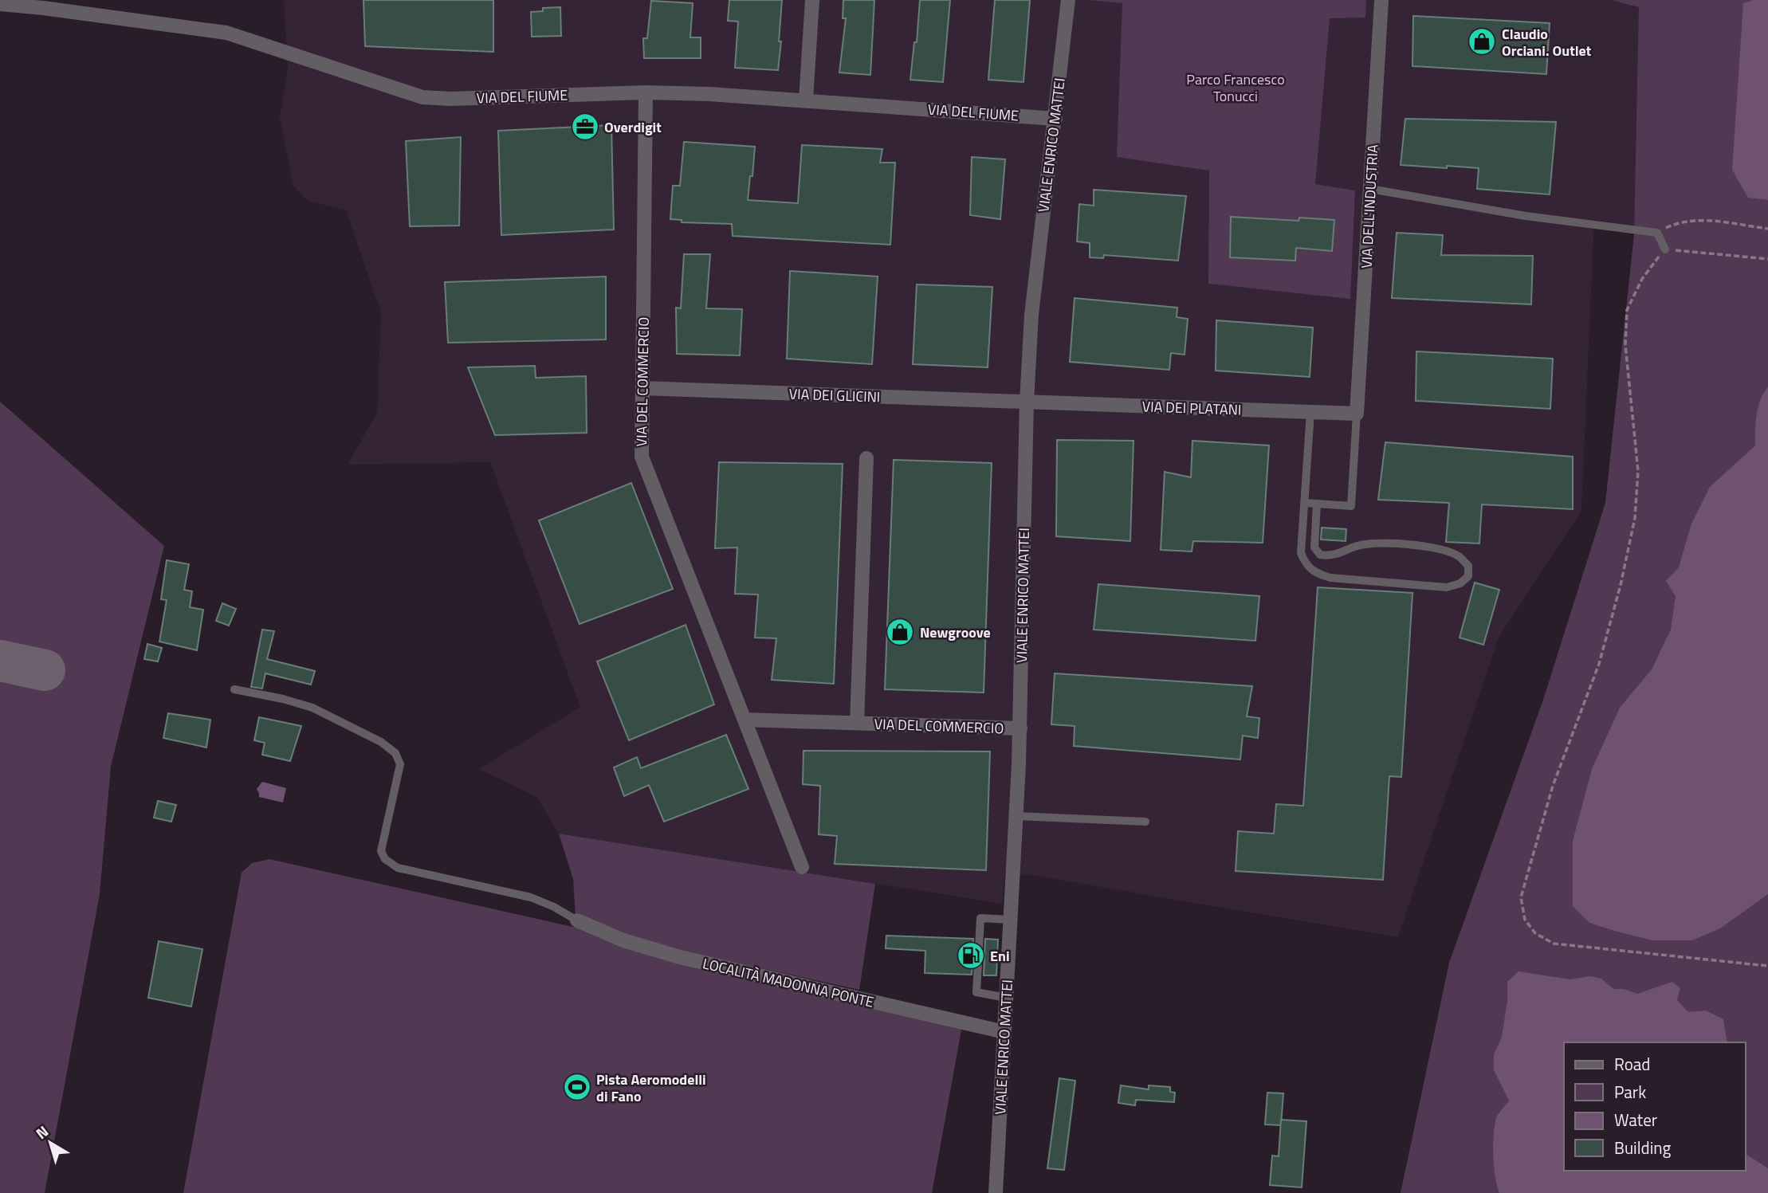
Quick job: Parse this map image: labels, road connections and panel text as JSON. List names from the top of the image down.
{
  "streets": {
    "street": [
      "VIA DEL FIUME",
      "VIALE ENRICO MATTEI",
      "VIA DELL'INDUSTRIA",
      "VIA DEL COMMERCIO",
      "VIA DEI GLICINI",
      "VIA DEI PLATANI",
      "LOCALITÀ MADONNA PONTE"
    ]
  },
  "crossings": [
    ["VIA DEL FIUME", "VIALE ENRICO MATTEI"],
    ["VIA DEL FIUME", "VIA DEL COMMERCIO"],
    ["VIALE ENRICO MATTEI", "VIA DEL COMMERCIO"],
    ["VIALE ENRICO MATTEI", "VIA DEI GLICINI"],
    ["VIALE ENRICO MATTEI", "VIA DEI PLATANI"],
    ["VIALE ENRICO MATTEI", "LOCALITÀ MADONNA PONTE"],
    ["VIA DELL'INDUSTRIA", "VIA DEI PLATANI"],
    ["VIA DEL COMMERCIO", "VIA DEI GLICINI"],
    ["VIA DEI GLICINI", "VIA DEI PLATANI"]
  ],
  "parks": ["Parco Francesco Tonucci"],
  "places": {
    "shop": ["Claudio Orciani. Outlet", "Newgroove"],
    "office": ["Overdigit"],
    "fuel station": ["Eni"],
    "sports": ["Pista Aeromodelli di Fano"]
  },
  "legend": [
    "Road",
    "Park",
    "Water",
    "Building"
  ],
  "north": "top left"
}
